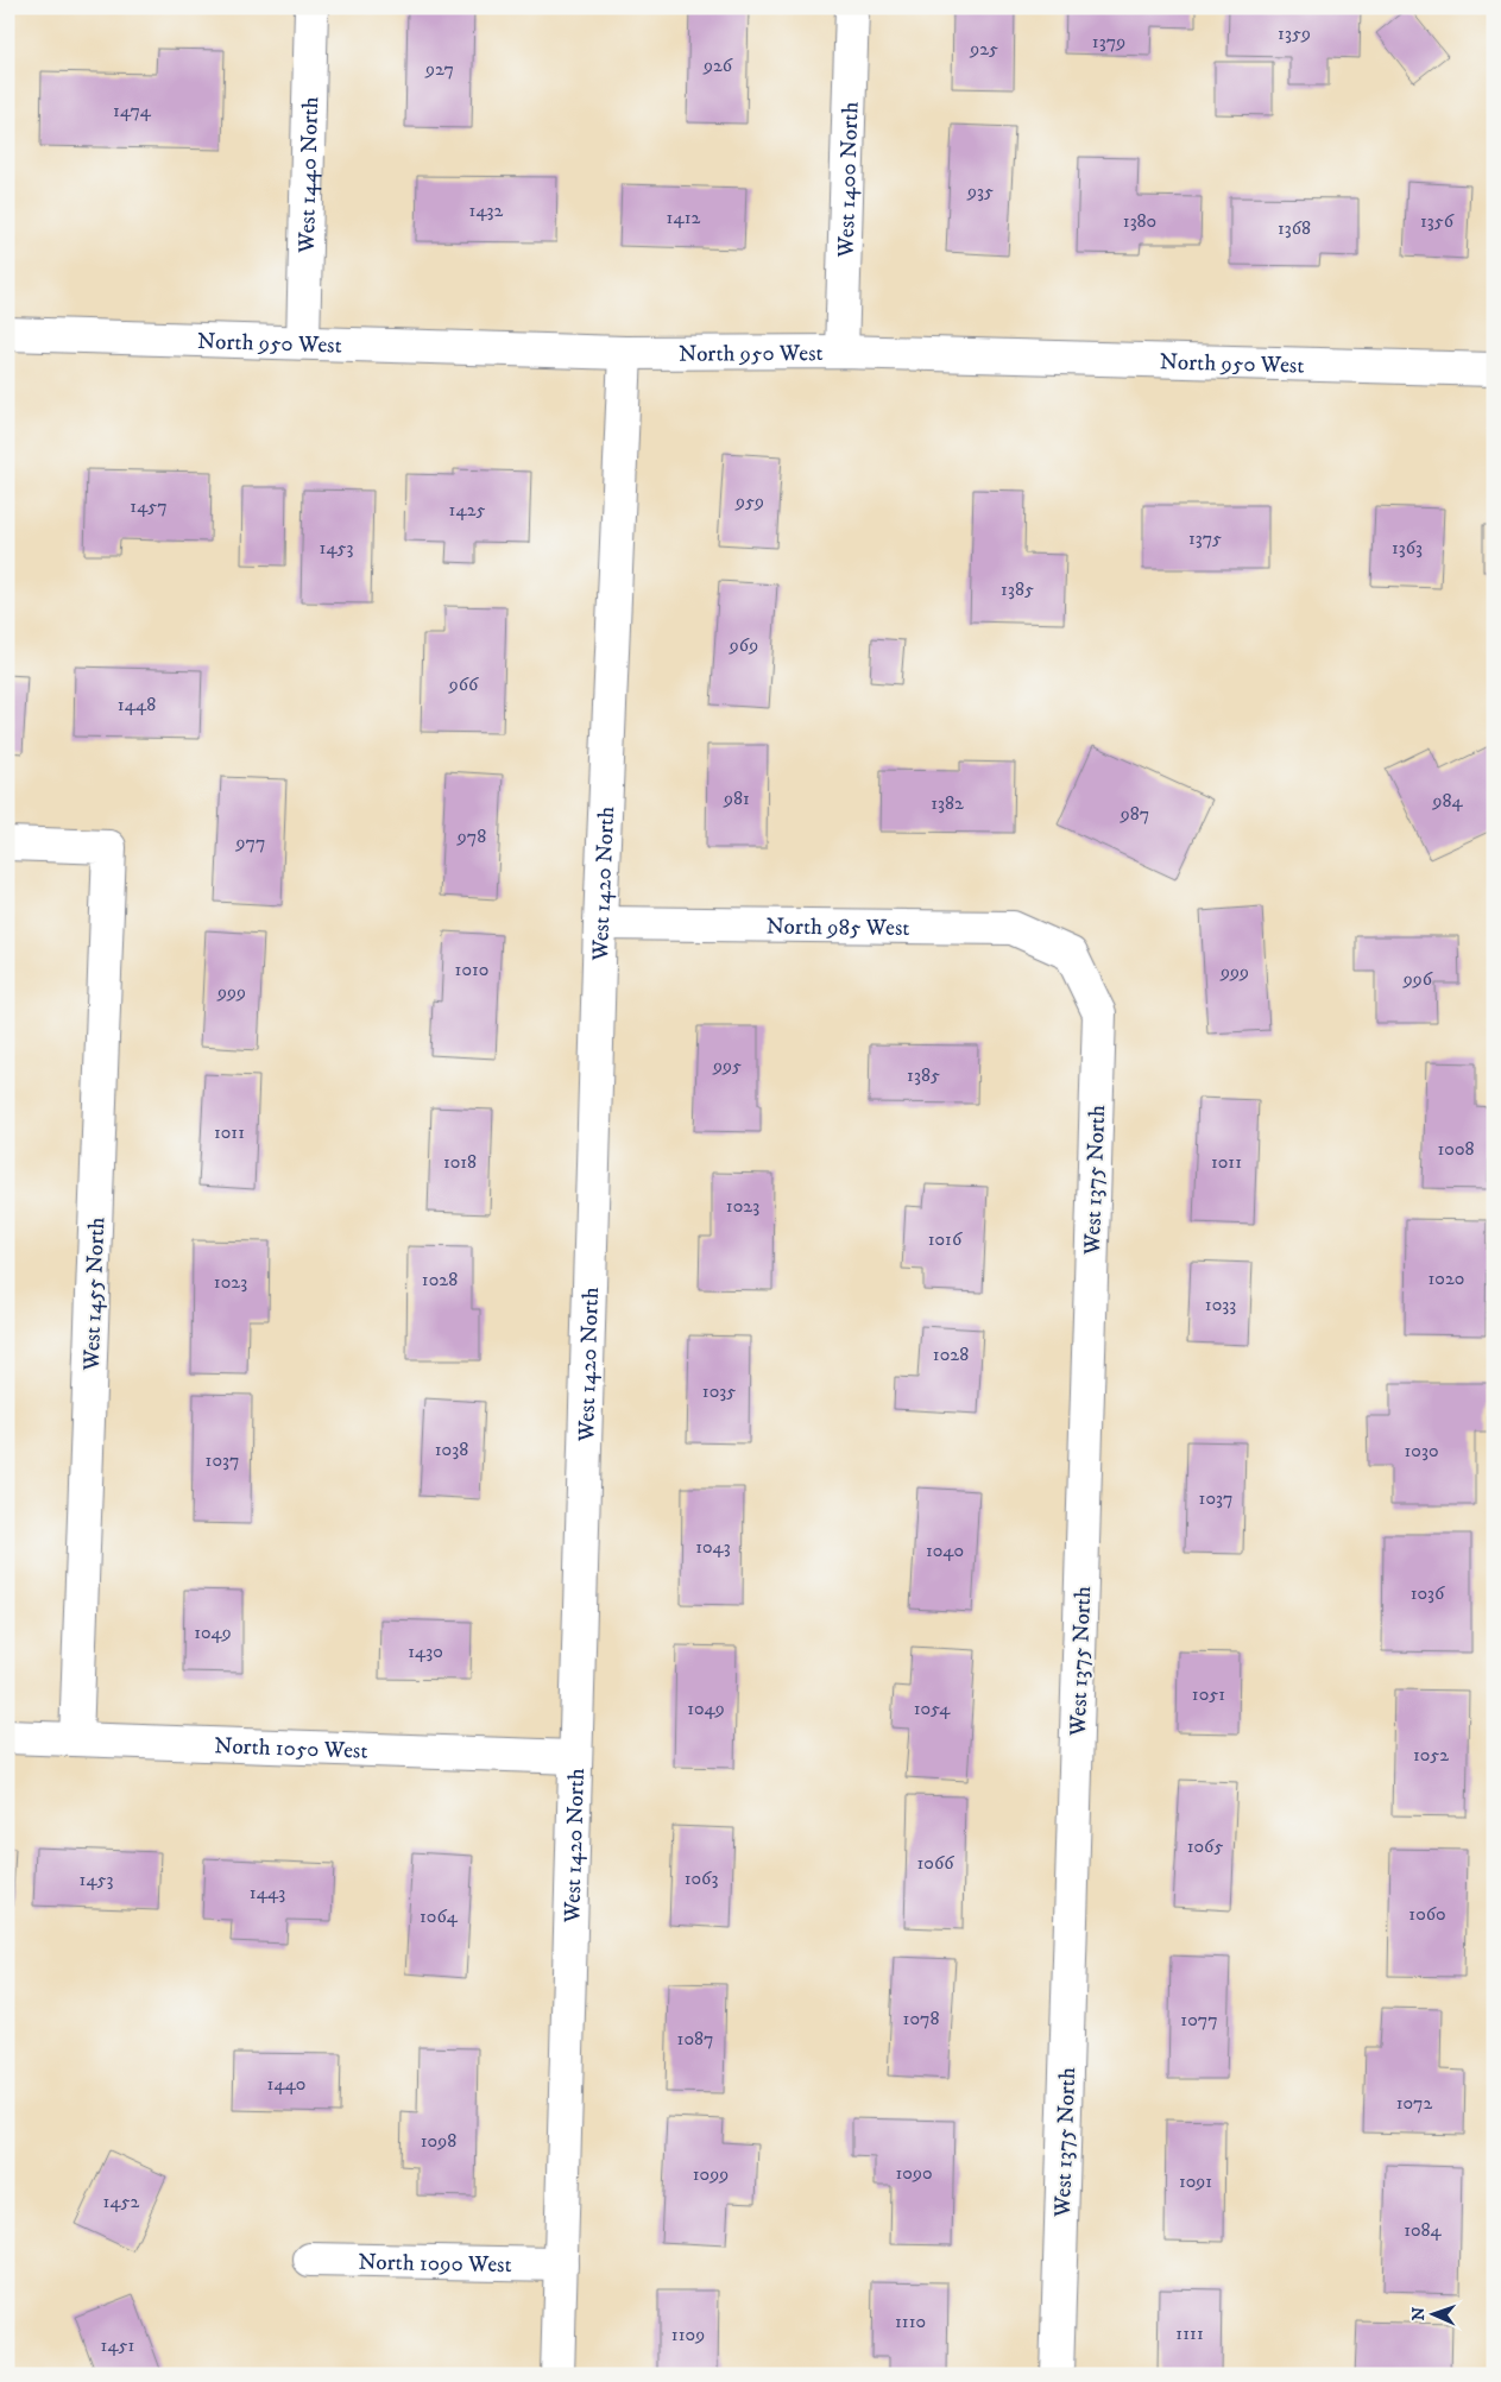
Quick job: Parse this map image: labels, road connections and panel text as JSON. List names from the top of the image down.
{
  "streets": {
    "street": [
      "West 1440 North",
      "West 1400 North",
      "North 950 West",
      "West 1420 North",
      "North 985 West",
      "West 1375 North",
      "West 1455 North",
      "North 1050 West",
      "North 1090 West"
    ]
  },
  "crossings": [
    ["West 1440 North", "North 950 West"],
    ["West 1400 North", "North 950 West"],
    ["North 950 West", "West 1420 North"],
    ["West 1420 North", "North 985 West"],
    ["West 1420 North", "North 1050 West"],
    ["West 1420 North", "North 1090 West"],
    ["North 985 West", "West 1375 North"],
    ["West 1455 North", "North 1050 West"]
  ],
  "house_numbers": [
    "1359",
    "1379",
    "925",
    "926",
    "927",
    "1474",
    "935",
    "1432",
    "1412",
    "1380",
    "1356",
    "1368",
    "959",
    "1457",
    "1425",
    "1375",
    "1453",
    "1363",
    "1385",
    "969",
    "966",
    "1448",
    "981",
    "984",
    "1382",
    "987",
    "978",
    "977",
    "1010",
    "999",
    "996",
    "999",
    "995",
    "1385",
    "1011",
    "1008",
    "1018",
    "1011",
    "1023",
    "1016",
    "1020",
    "1028",
    "1023",
    "1033",
    "1028",
    "1035",
    "1038",
    "1030",
    "1037",
    "1037",
    "1043",
    "1040",
    "1036",
    "1049",
    "1430",
    "1051",
    "1049",
    "1054",
    "1052",
    "1065",
    "1066",
    "1063",
    "1453",
    "1443",
    "1060",
    "1064",
    "1078",
    "1077",
    "1087",
    "1440",
    "1072",
    "1098",
    "1090",
    "1099",
    "1091",
    "1452",
    "1084",
    "1110",
    "1111",
    "1109",
    "1451"
  ],
  "north": "left"
}
